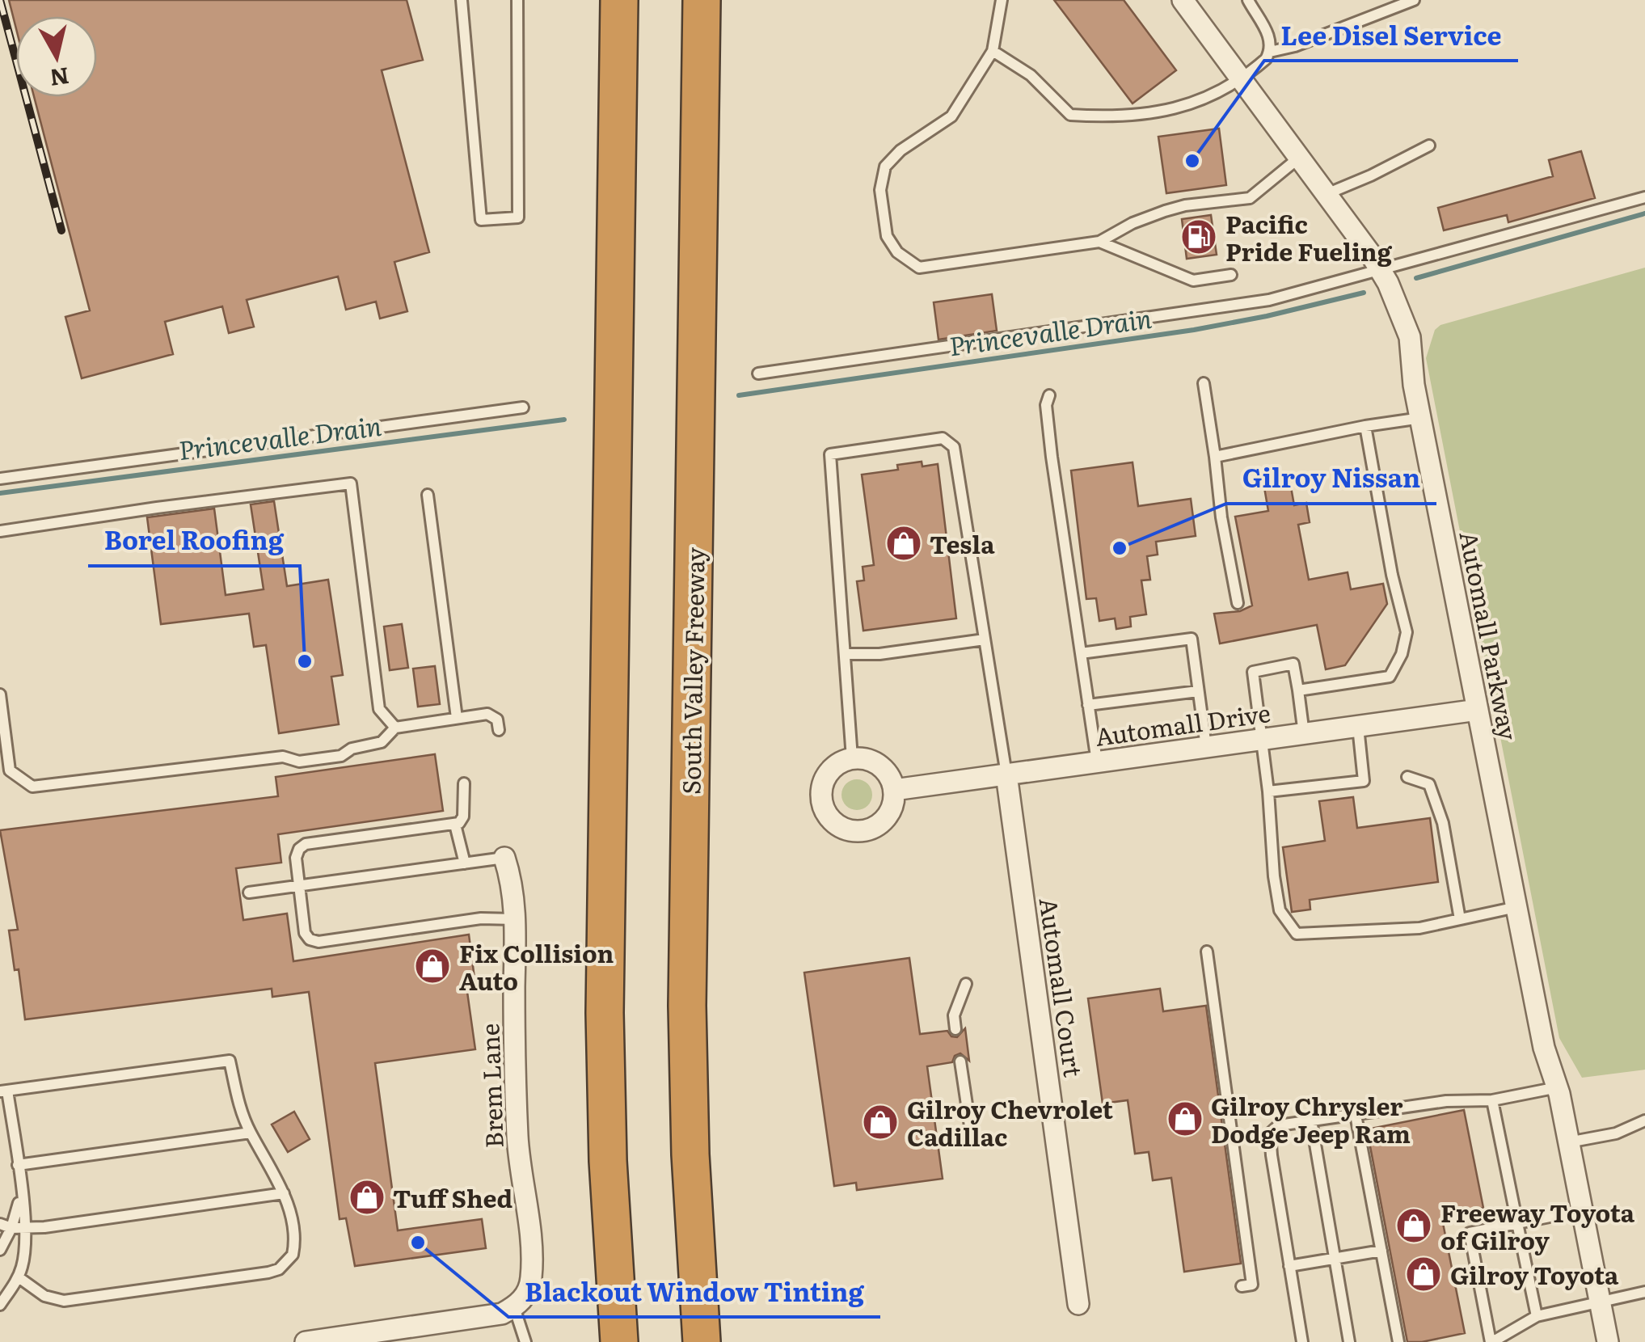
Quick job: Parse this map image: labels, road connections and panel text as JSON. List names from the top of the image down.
{
  "streets": {
    "highway": ["South Valley Freeway"],
    "street": [
      "Automall Parkway",
      "Automall Drive",
      "Automall Court",
      "Brem Lane"
    ]
  },
  "crossings": [
    ["Automall Parkway", "Automall Drive"],
    ["Automall Drive", "Automall Court"]
  ],
  "water": ["Princevalle Drain"],
  "places": {
    "other": [
      "Lee Disel Service",
      "Gilroy Nissan",
      "Borel Roofing",
      "Blackout Window Tinting"
    ],
    "fuel station": ["Pacific Pride Fueling"],
    "shop": [
      "Tesla",
      "Fix Collision Auto",
      "Gilroy Chrysler Dodge Jeep Ram",
      "Gilroy Chevrolet Cadillac",
      "Tuff Shed",
      "Freeway Toyota of Gilroy",
      "Gilroy Toyota"
    ]
  },
  "north": "bottom"
}
